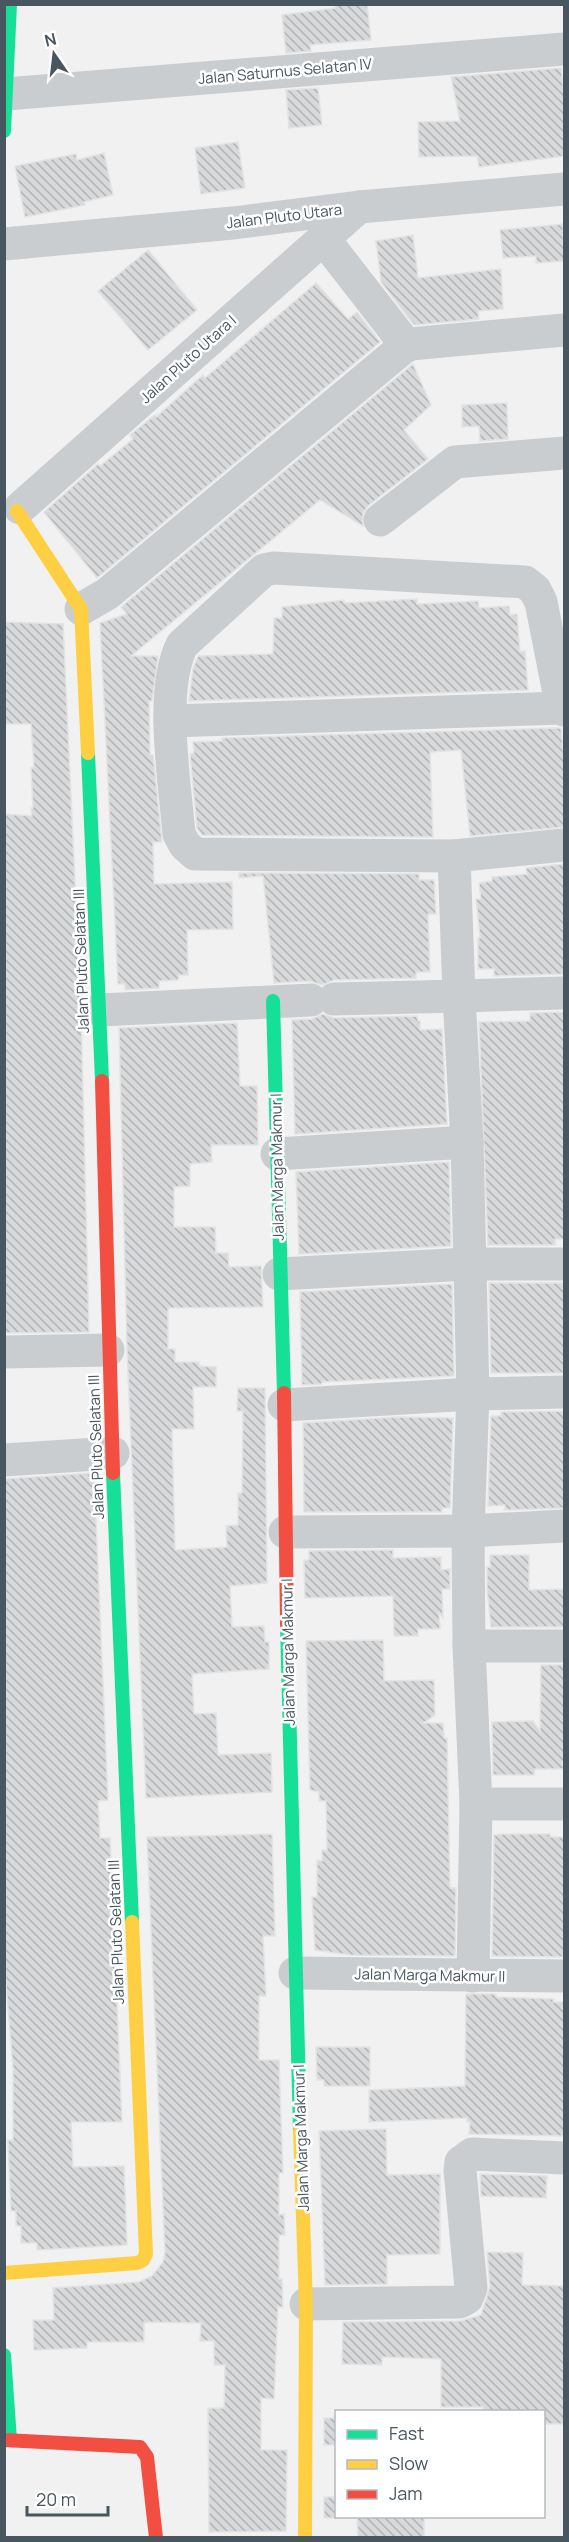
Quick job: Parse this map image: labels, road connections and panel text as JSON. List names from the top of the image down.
{
  "streets": {
    "street": [
      "Jalan Saturnus Selatan IV",
      "Jalan Pluto Utara",
      "Jalan Pluto Utara I",
      "Jalan Pluto Selatan III",
      "Jalan Marga Makmur I",
      "Jalan Marga Makmur II"
    ]
  },
  "crossings": [
    ["Jalan Pluto Utara", "Jalan Pluto Utara I"],
    ["Jalan Marga Makmur I", "Jalan Marga Makmur II"]
  ],
  "legend": ["Fast", "Slow", "Jam"],
  "scale_bar": "20 m",
  "north": "top"
}
